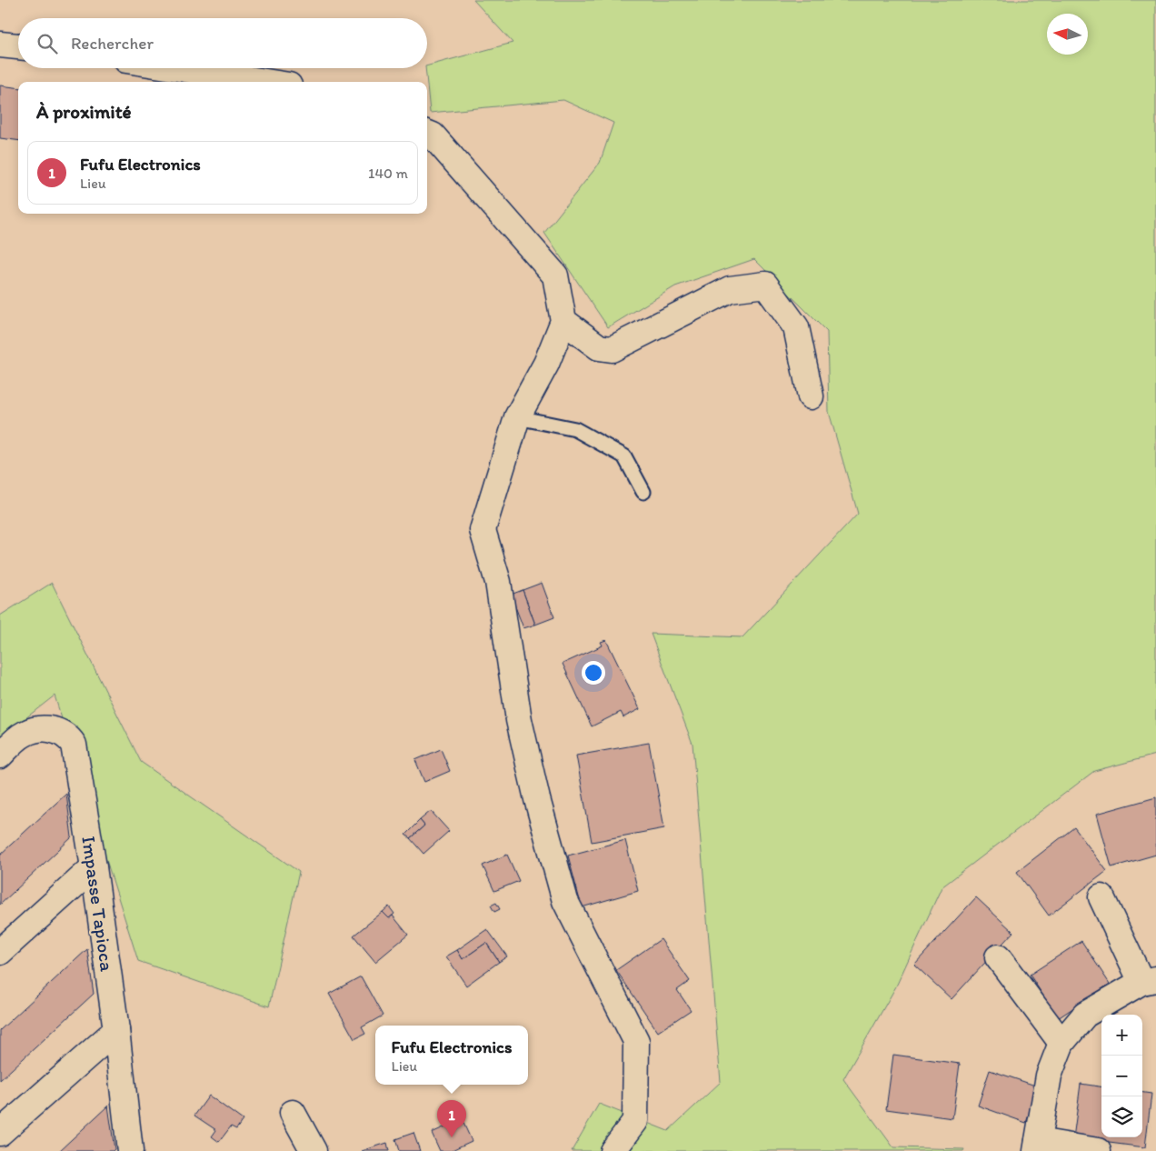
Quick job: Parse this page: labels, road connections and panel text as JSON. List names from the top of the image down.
{
  "streets": {
    "street": ["Impasse Tapioca"]
  },
  "north": "left",
  "page": {
    "search": "Rechercher",
    "heading": "À proximité",
    "list": [
      {
        "mark": "1",
        "name": "Fufu Electronics",
        "note": "Lieu",
        "value": "140 m"
      }
    ],
    "map_buttons": ["+", "−"],
    "popup": ["Fufu Electronics", "Lieu"],
    "pins": "1"
  }
}
